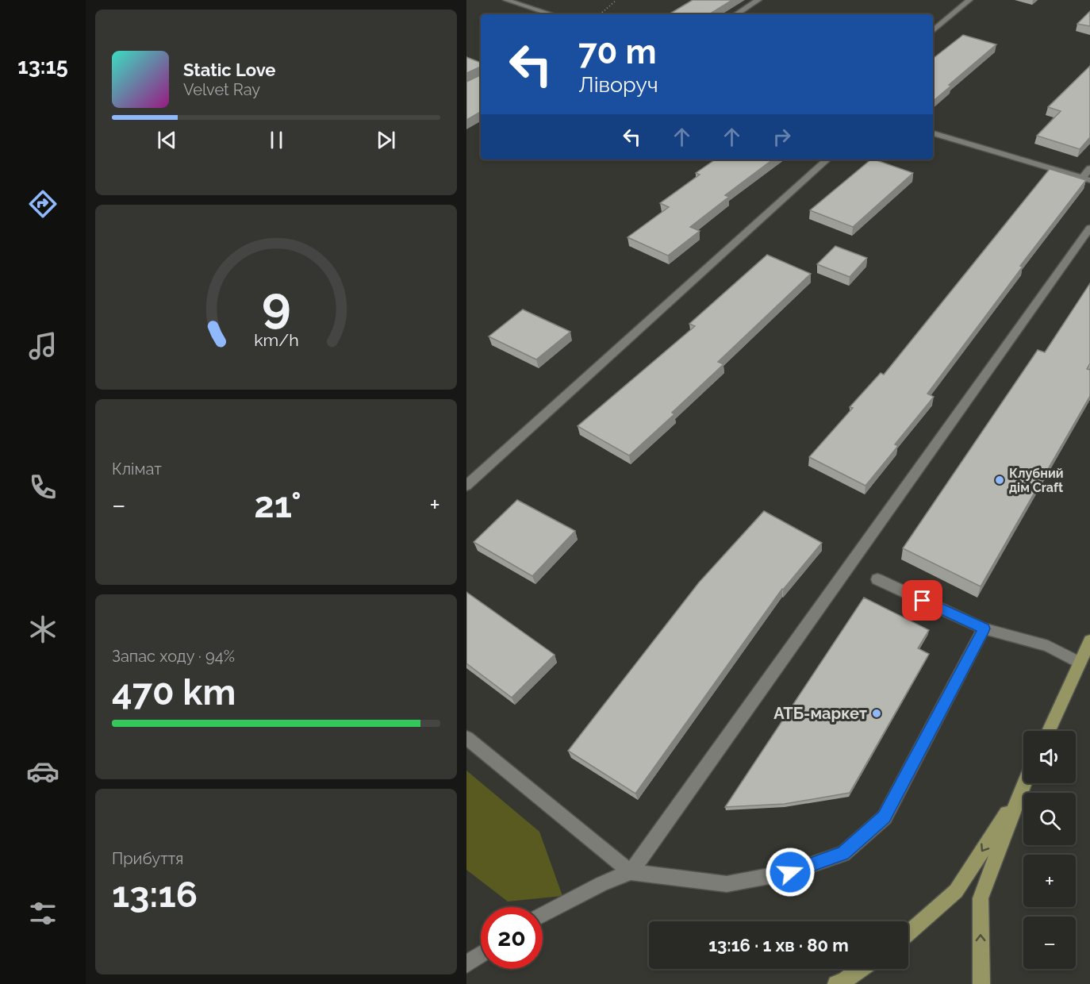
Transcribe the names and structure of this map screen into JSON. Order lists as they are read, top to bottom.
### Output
{
  "places": ["Клубний дім Craft", "АТБ-маркет"],
  "page": {
    "tabs": "13:15",
    "turn": ["70 m", "Ліворуч"],
    "song": ["Static Love", "Velvet Ray"],
    "tile": [
      "Клімат",
      ["Запас ходу · 94%", "470 km"],
      ["Прибуття", "13:16"]
    ],
    "heat": ["−", "21°", "+"],
    "map_buttons": ["+", "−"],
    "limit": "20",
    "trip": "13:16 · 1 хв · 80 m",
    "gauge": ["9", "km/h"]
  }
}
